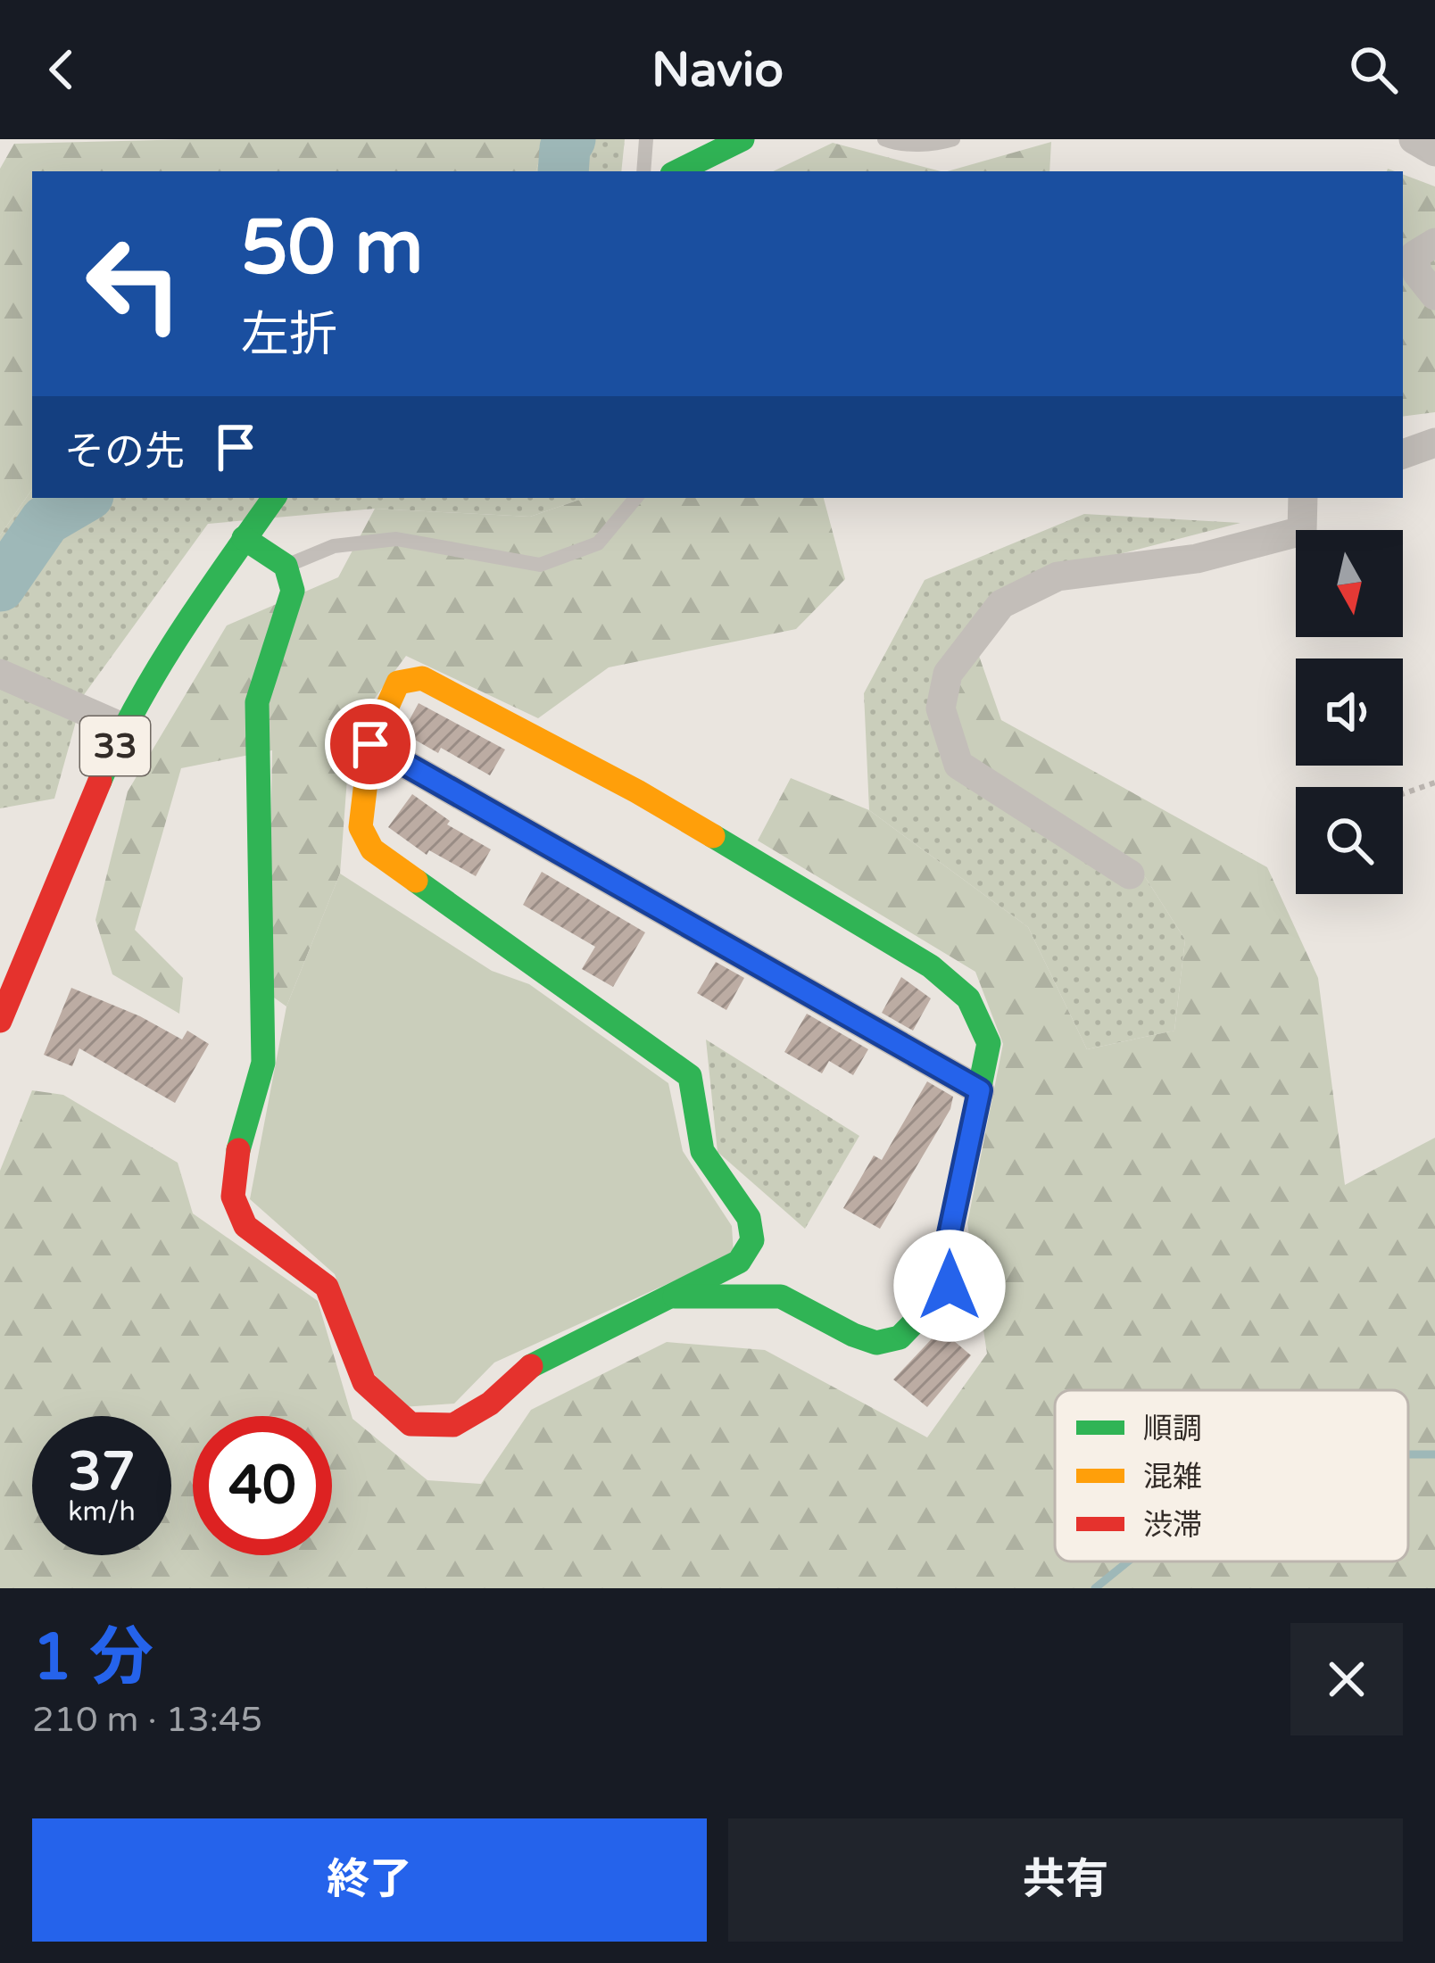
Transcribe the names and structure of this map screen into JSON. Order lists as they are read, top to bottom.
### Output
{
  "streets": {
    "street": ["33"]
  },
  "legend": ["順調", "混雑", "渋滞"],
  "north": "bottom",
  "page": {
    "header": "Navio",
    "turn": ["50 m", "左折"],
    "then": "その先",
    "speed": "37 km/h",
    "limit": "40",
    "heading": ["1 分", "210 m · 13:45"],
    "buttons": ["終了", "共有"]
  }
}
